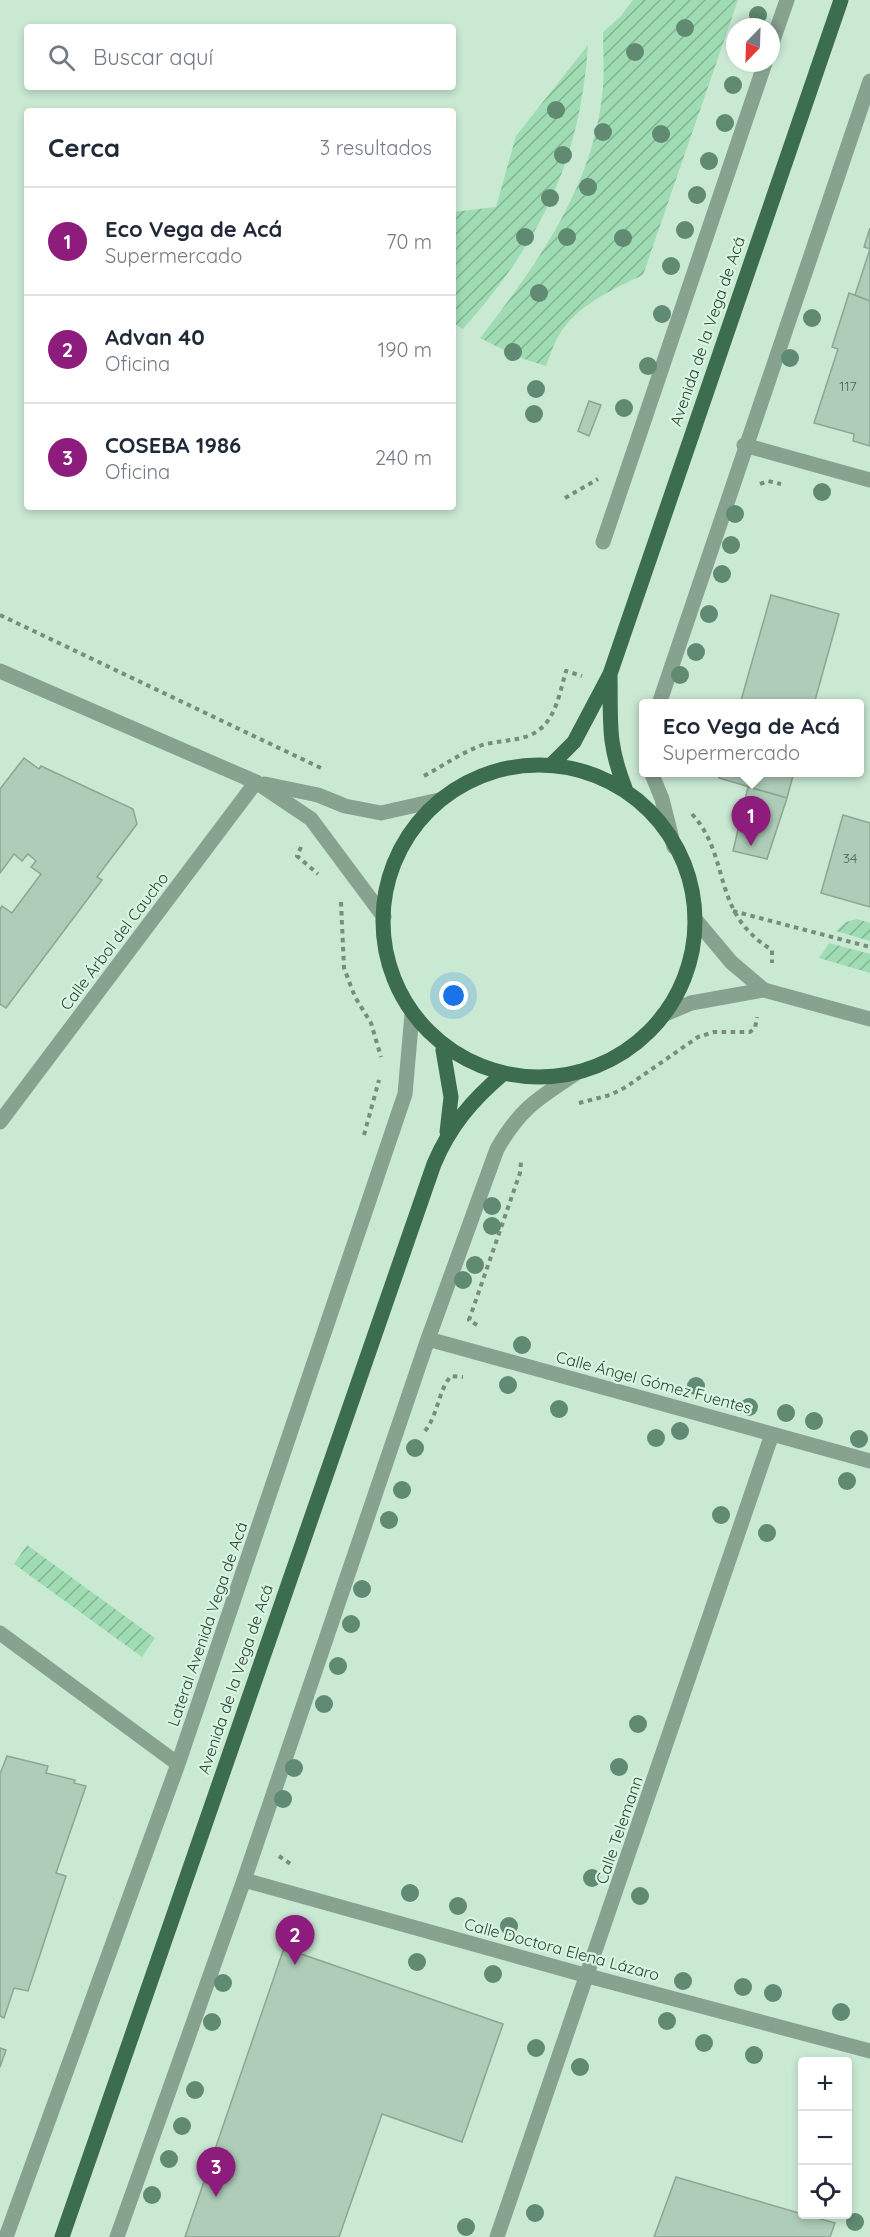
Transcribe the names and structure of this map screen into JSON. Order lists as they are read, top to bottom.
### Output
{
  "streets": {
    "main road": ["Avenida de la Vega de Acá"],
    "street": [
      "Calle Árbol del Caucho",
      "Calle Ángel Gómez Fuentes",
      "Lateral Avenida Vega de Acá",
      "Calle Telemann",
      "Calle Doctora Elena Lázaro"
    ]
  },
  "crossings": [
    ["Calle Ángel Gómez Fuentes", "Calle Telemann"],
    ["Calle Telemann", "Calle Doctora Elena Lázaro"]
  ],
  "house_numbers": ["117", "34"],
  "north": "bottom left",
  "page": {
    "search": "Buscar aquí",
    "heading": ["Cerca", "3 resultados"],
    "list": [
      {
        "mark": "1",
        "name": "Eco Vega de Acá",
        "note": "Supermercado",
        "value": "70 m"
      },
      {
        "mark": "2",
        "name": "Advan 40",
        "note": "Oficina",
        "value": "190 m"
      },
      {
        "mark": "3",
        "name": "COSEBA 1986",
        "note": "Oficina",
        "value": "240 m"
      }
    ],
    "popup": ["Eco Vega de Acá", "Supermercado"],
    "pins": ["1", "2", "3"],
    "map_buttons": ["+", "−"]
  }
}
